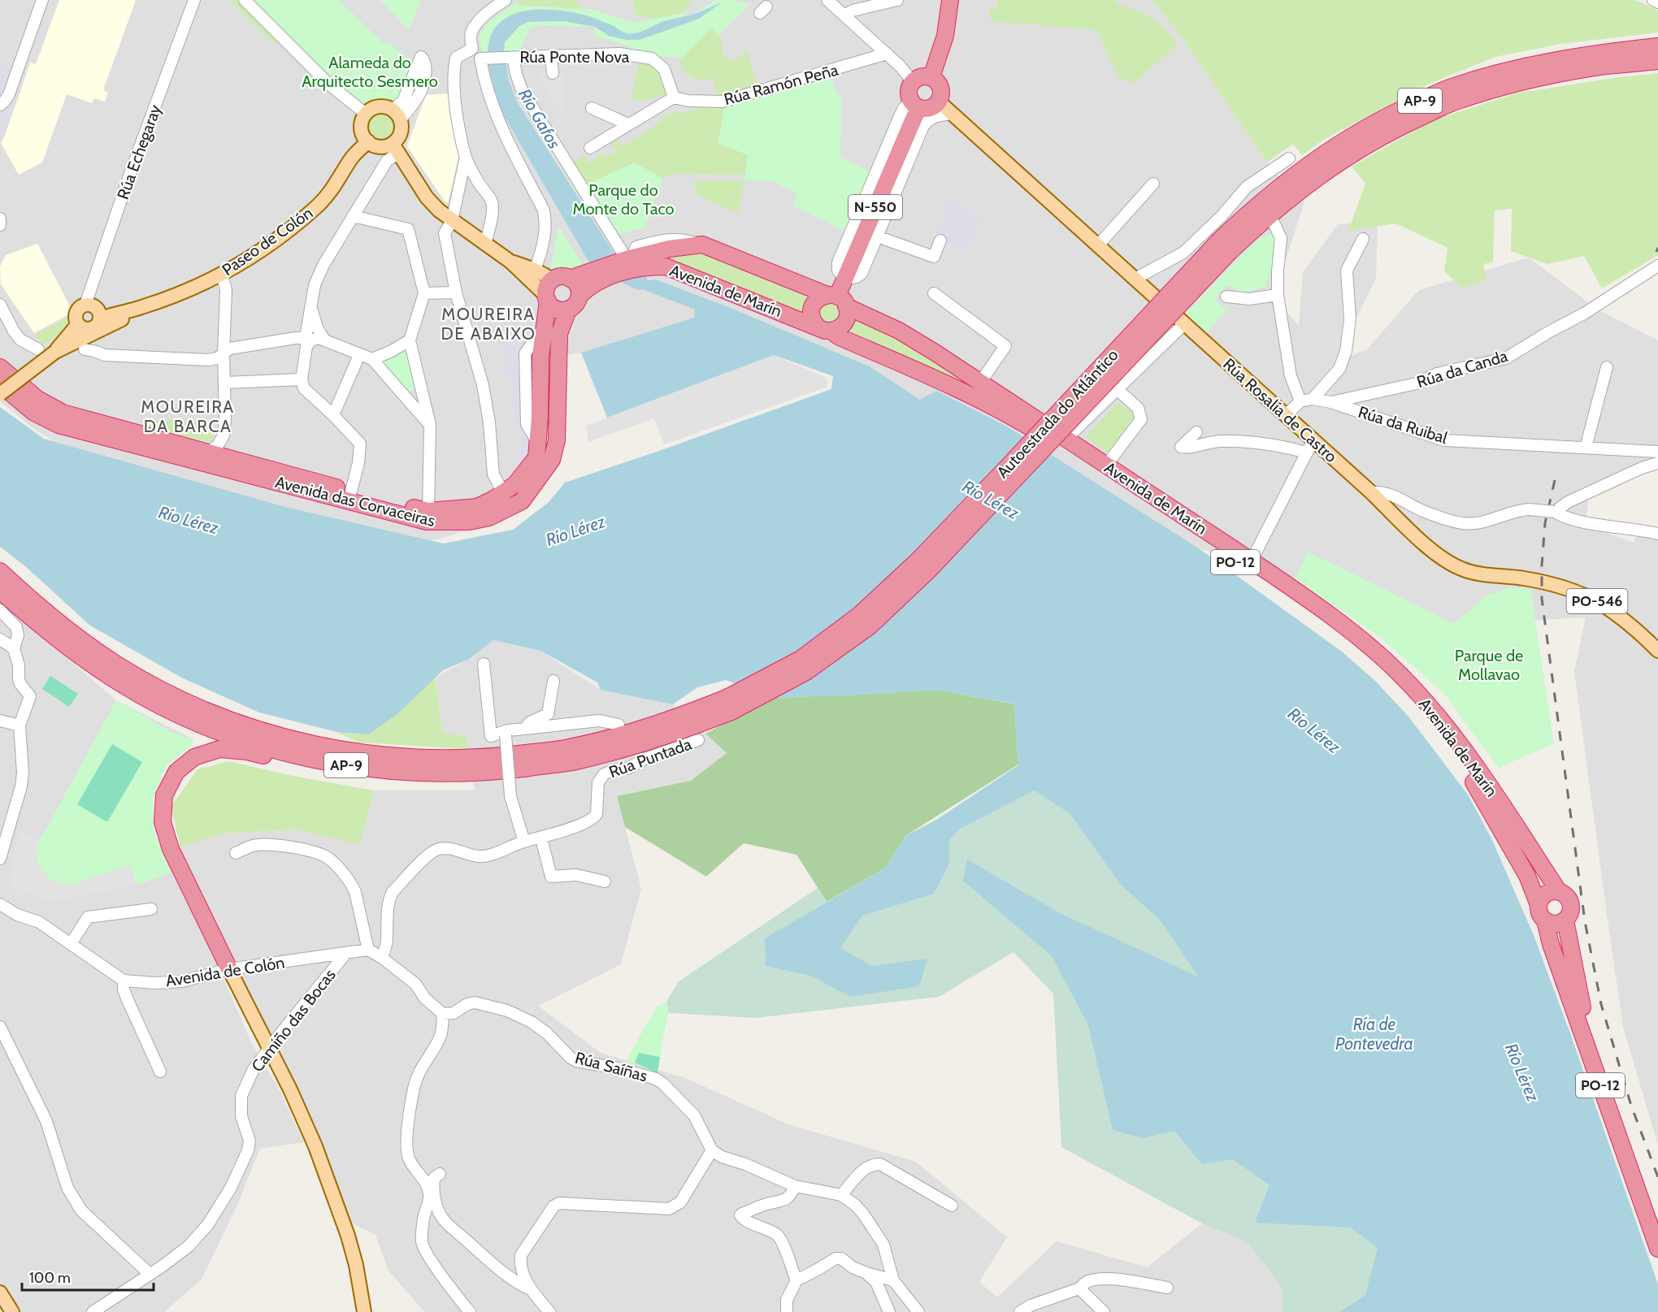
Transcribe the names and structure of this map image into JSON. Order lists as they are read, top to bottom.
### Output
{
  "streets": {
    "highway": [
      "AP-9",
      "N-550",
      "Avenida de Marín",
      "Autoestrada do Atlántico",
      "Avenida das Corvaceiras",
      "PO-12"
    ],
    "main road": ["Paseo de Colón", "Rúa Rosalía de Castro", "PO-546"],
    "street": [
      "Rúa Ponte Nova",
      "Rúa Ramón Peña",
      "Rúa Echegaray",
      "Rúa da Canda",
      "Rúa da Ruibal",
      "Rúa Puntada",
      "Avenida de Colón",
      "Camiño das Bocas",
      "Rúa Saíñas"
    ]
  },
  "crossings": [
    ["Rúa Ponte Nova", "Rúa Ramón Peña"],
    ["AP-9", "Autoestrada do Atlántico"],
    ["AP-9", "Avenida de Colón"],
    ["Rúa Echegaray", "Paseo de Colón"],
    ["N-550", "Avenida de Marín"],
    ["N-550", "Rúa Rosalía de Castro"],
    ["Avenida de Marín", "Avenida das Corvaceiras"],
    ["Avenida de Marín", "PO-12"],
    ["Rúa da Canda", "Rúa da Ruibal"],
    ["Avenida de Colón", "Camiño das Bocas"]
  ],
  "districts": ["MOUREIRA DE ABAIXO", "MOUREIRA DA BARCA"],
  "water": ["Río Gafos", "Río Lérez", "Ría de Pontevedra"],
  "parks": ["Alameda do Arquitecto Sesmero", "Parque do Monte do Taco", "Parque de Mollavao"],
  "scale_bar": "100 m"
}
